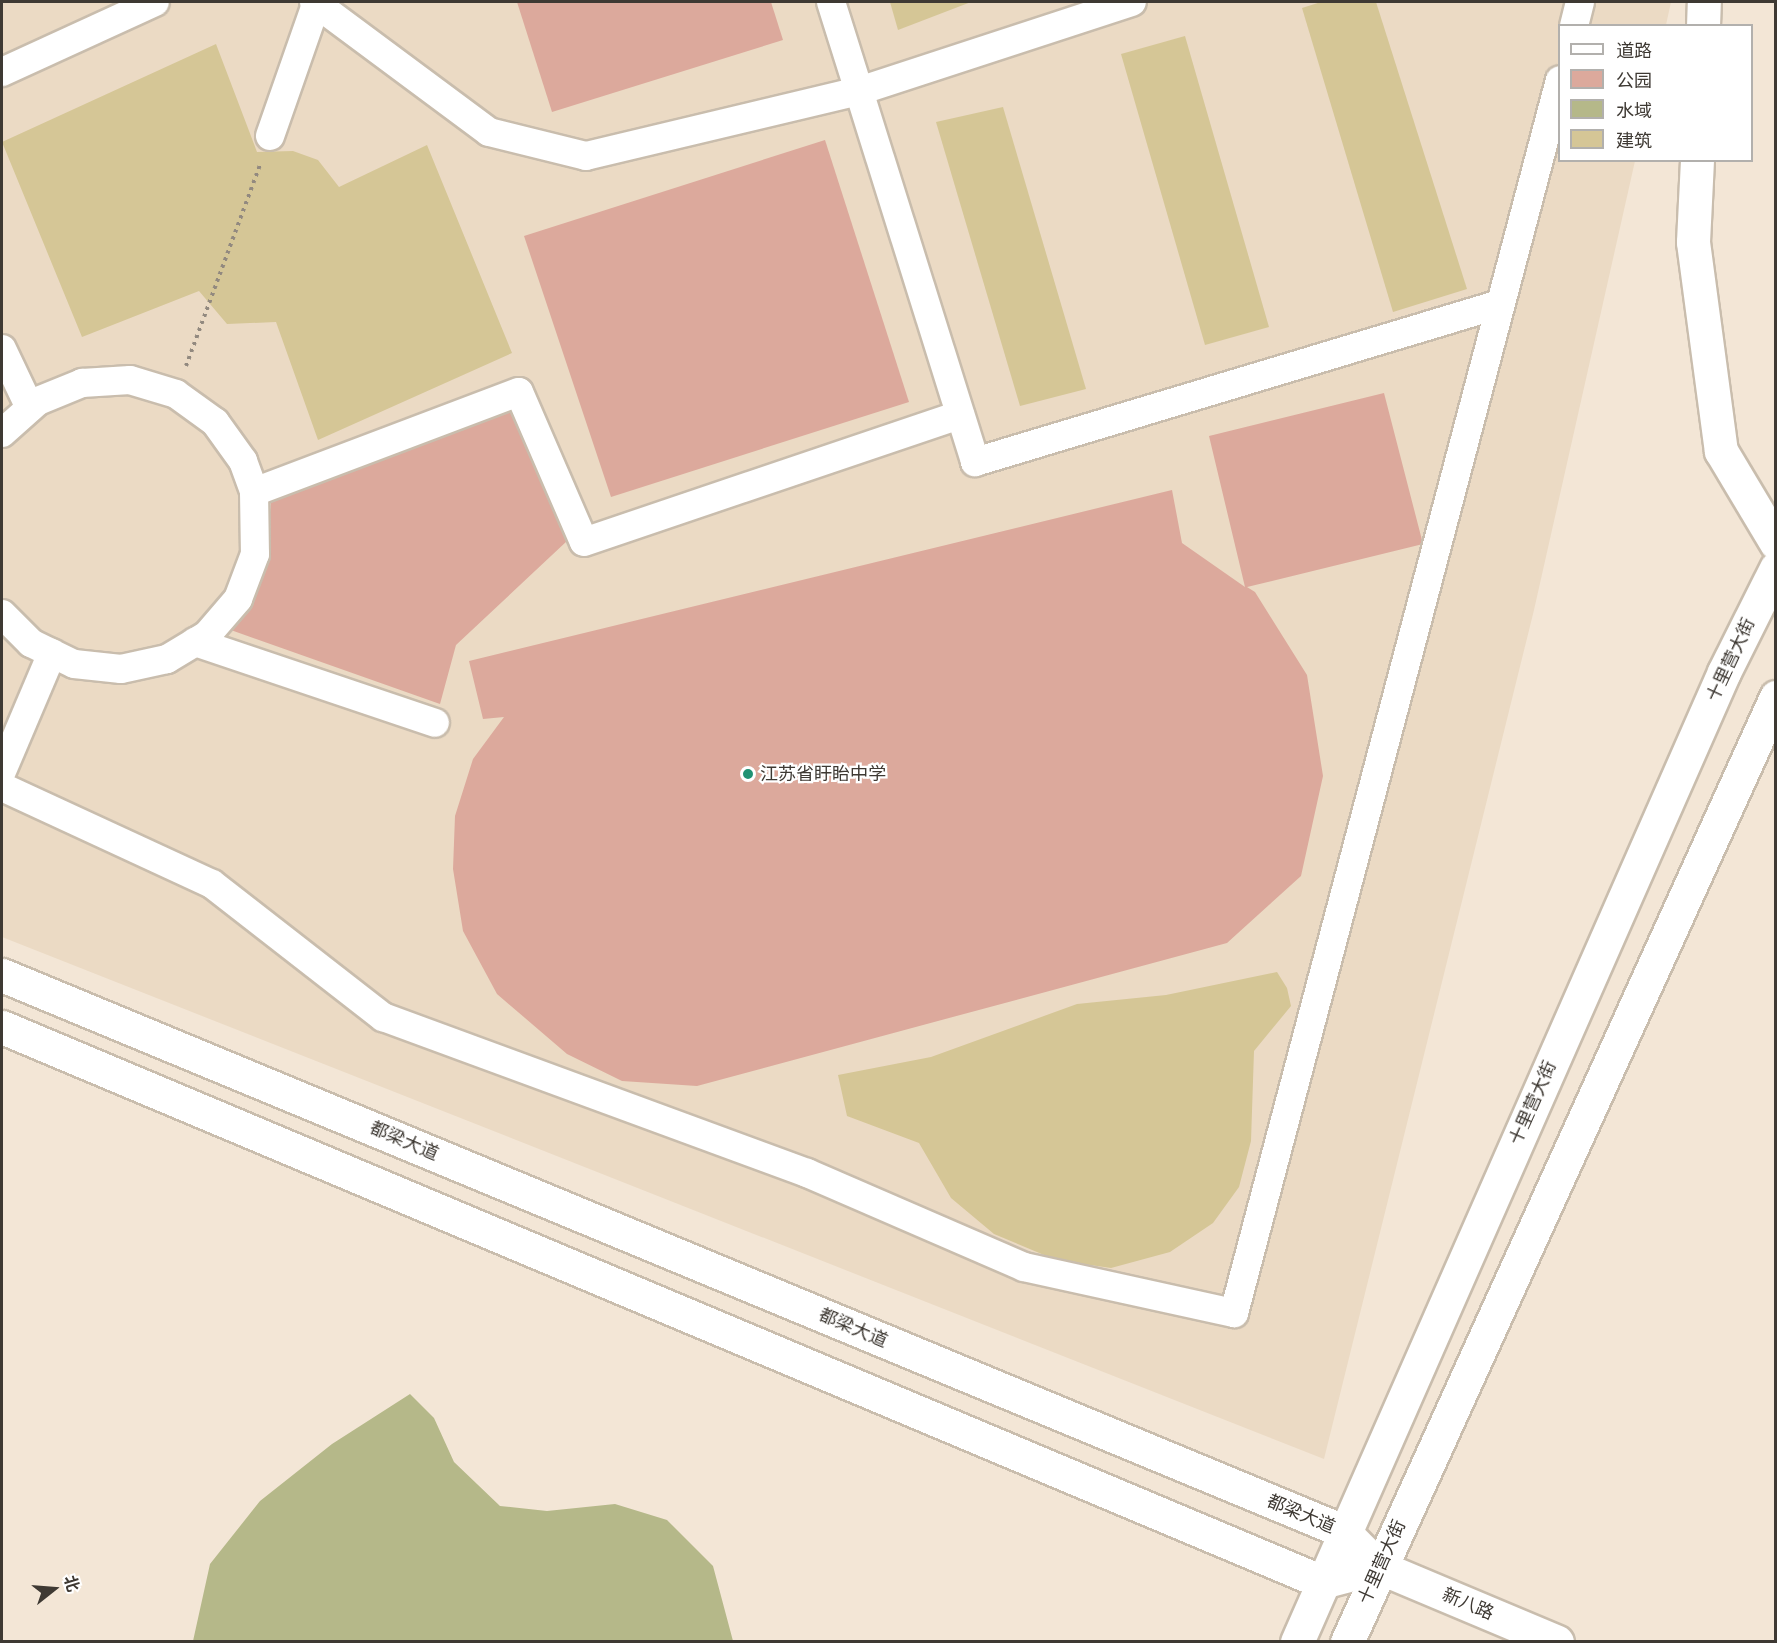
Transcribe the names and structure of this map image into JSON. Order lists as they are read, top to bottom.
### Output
{
  "streets": {
    "main road": ["十里营大街", "都梁大道", "新八路"]
  },
  "crossings": [
    ["十里营大街", "都梁大道"],
    ["十里营大街", "新八路"],
    ["都梁大道", "新八路"]
  ],
  "places": ["江苏省盱眙中学"],
  "legend": [
    "道路",
    "公园",
    "水域",
    "建筑"
  ],
  "north": "right"
}
